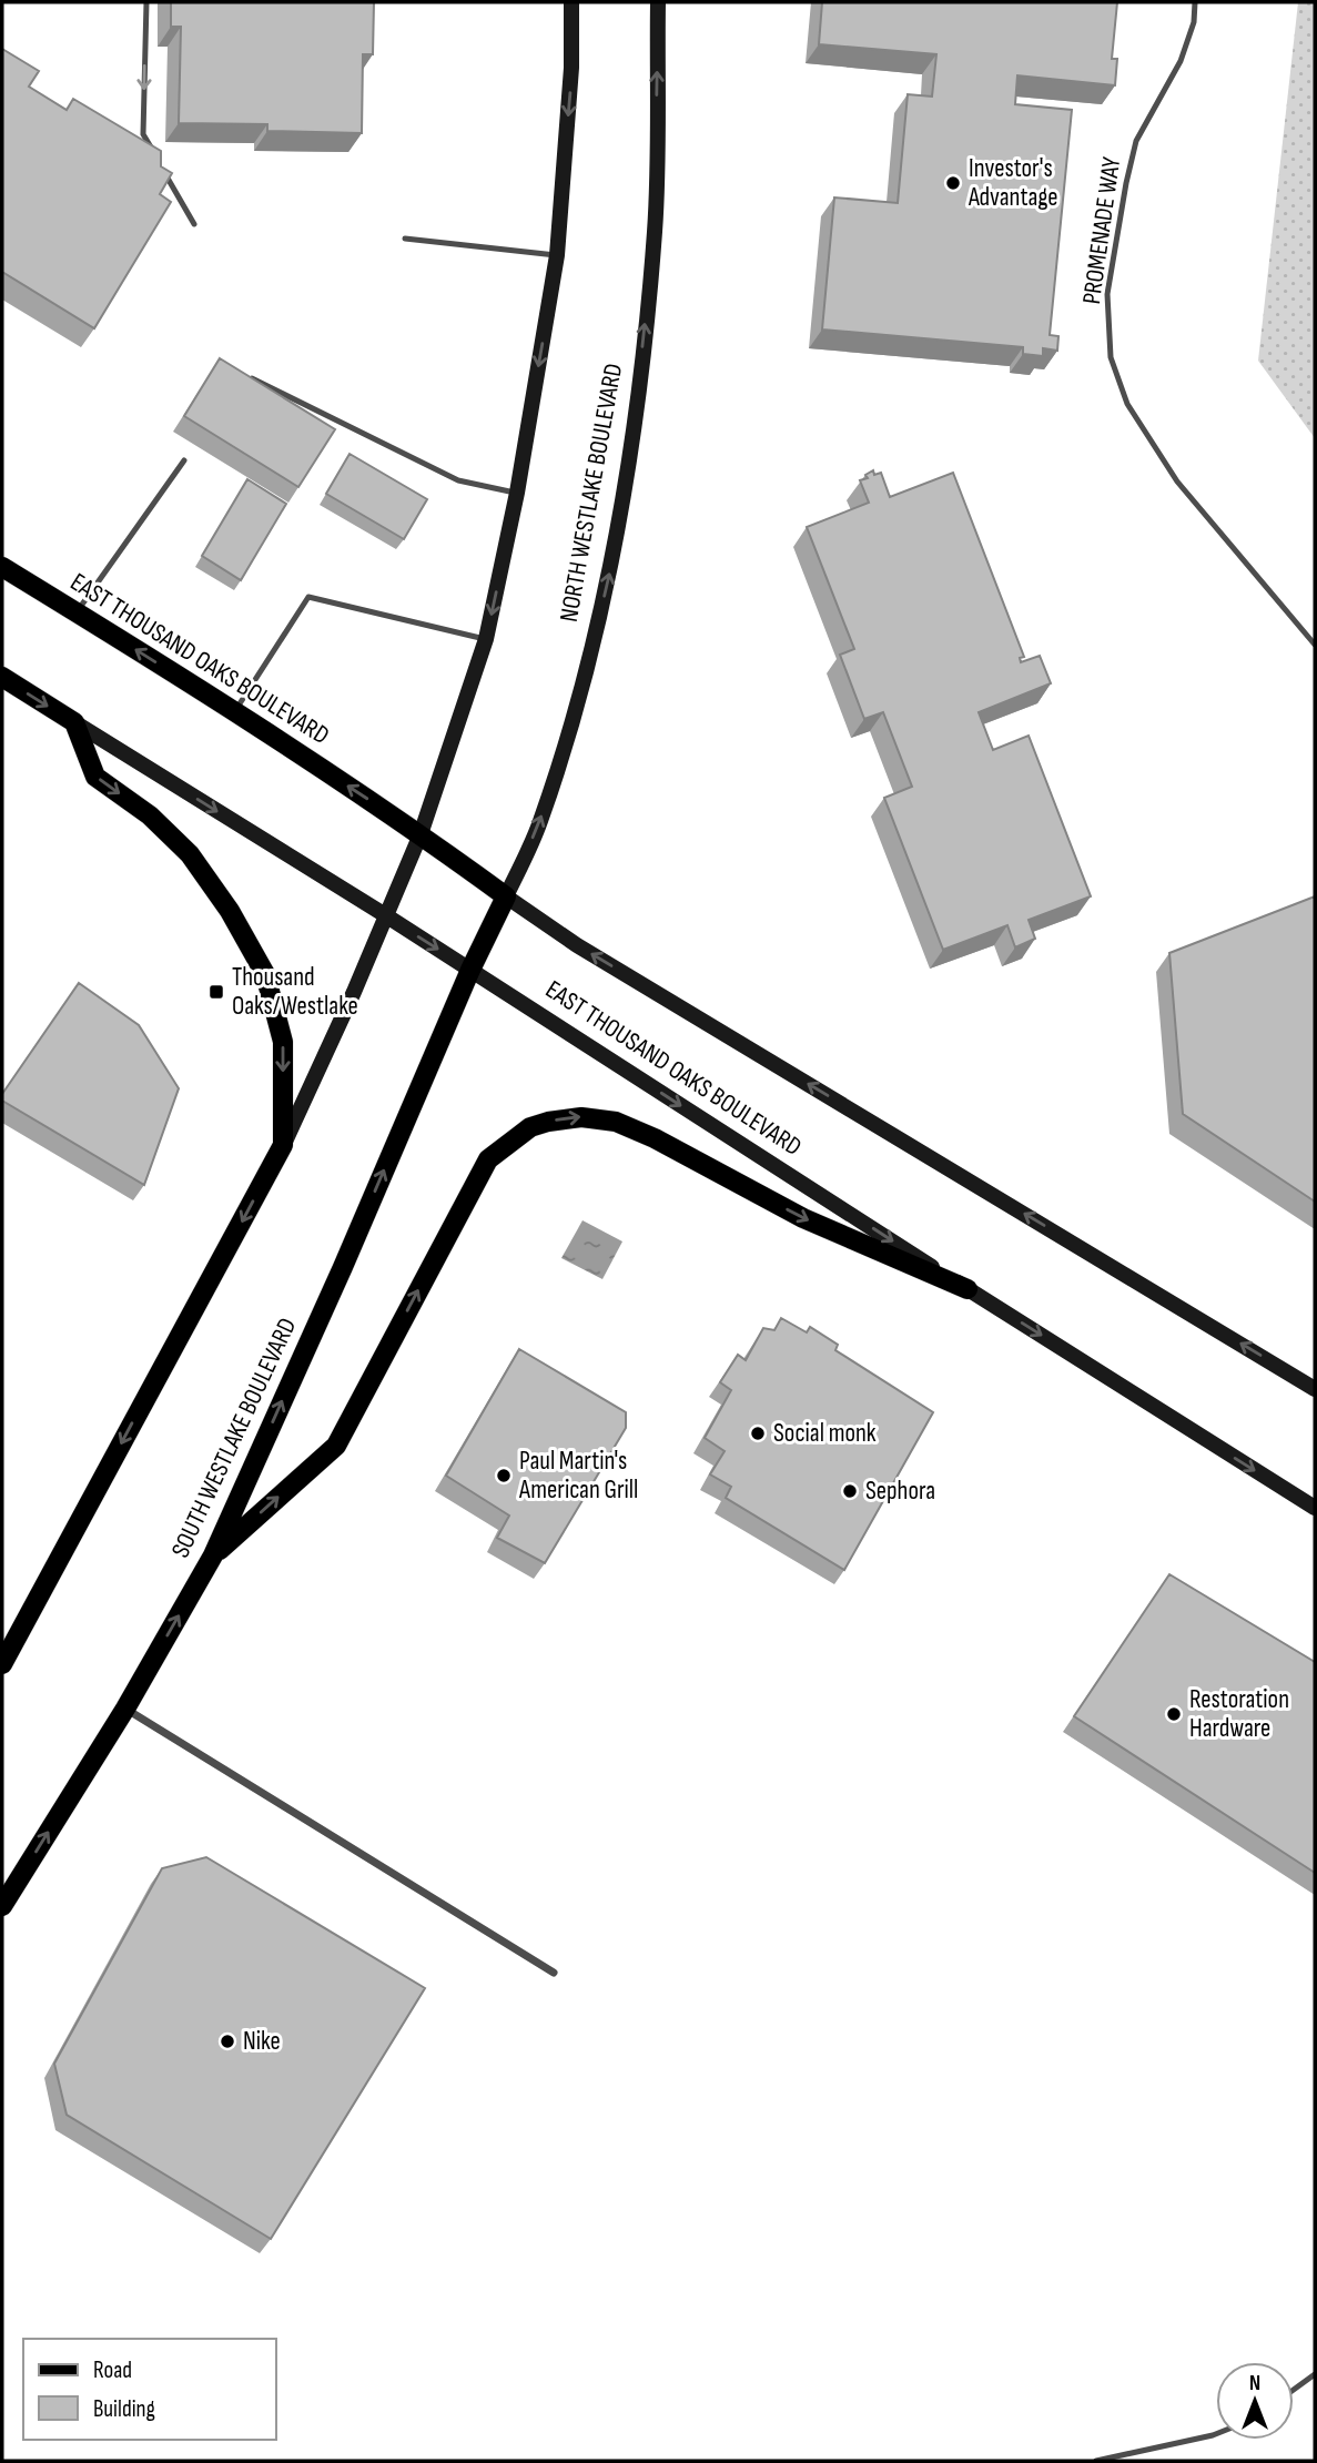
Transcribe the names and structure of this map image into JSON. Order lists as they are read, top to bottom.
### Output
{
  "streets": {
    "main road": ["NORTH WESTLAKE BOULEVARD", "EAST THOUSAND OAKS BOULEVARD", "SOUTH WESTLAKE BOULEVARD"],
    "lane": ["PROMENADE WAY"]
  },
  "crossings": [
    ["NORTH WESTLAKE BOULEVARD", "EAST THOUSAND OAKS BOULEVARD"],
    ["NORTH WESTLAKE BOULEVARD", "SOUTH WESTLAKE BOULEVARD"],
    ["EAST THOUSAND OAKS BOULEVARD", "SOUTH WESTLAKE BOULEVARD"]
  ],
  "places": {
    "other": [
      "Investor's Advantage",
      "Social monk",
      "Paul Martin's American Grill",
      "Sephora",
      "Restoration Hardware",
      "Nike"
    ],
    "transit": ["Thousand Oaks/Westlake"]
  },
  "legend": ["Road", "Building"],
  "north": "top"
}
